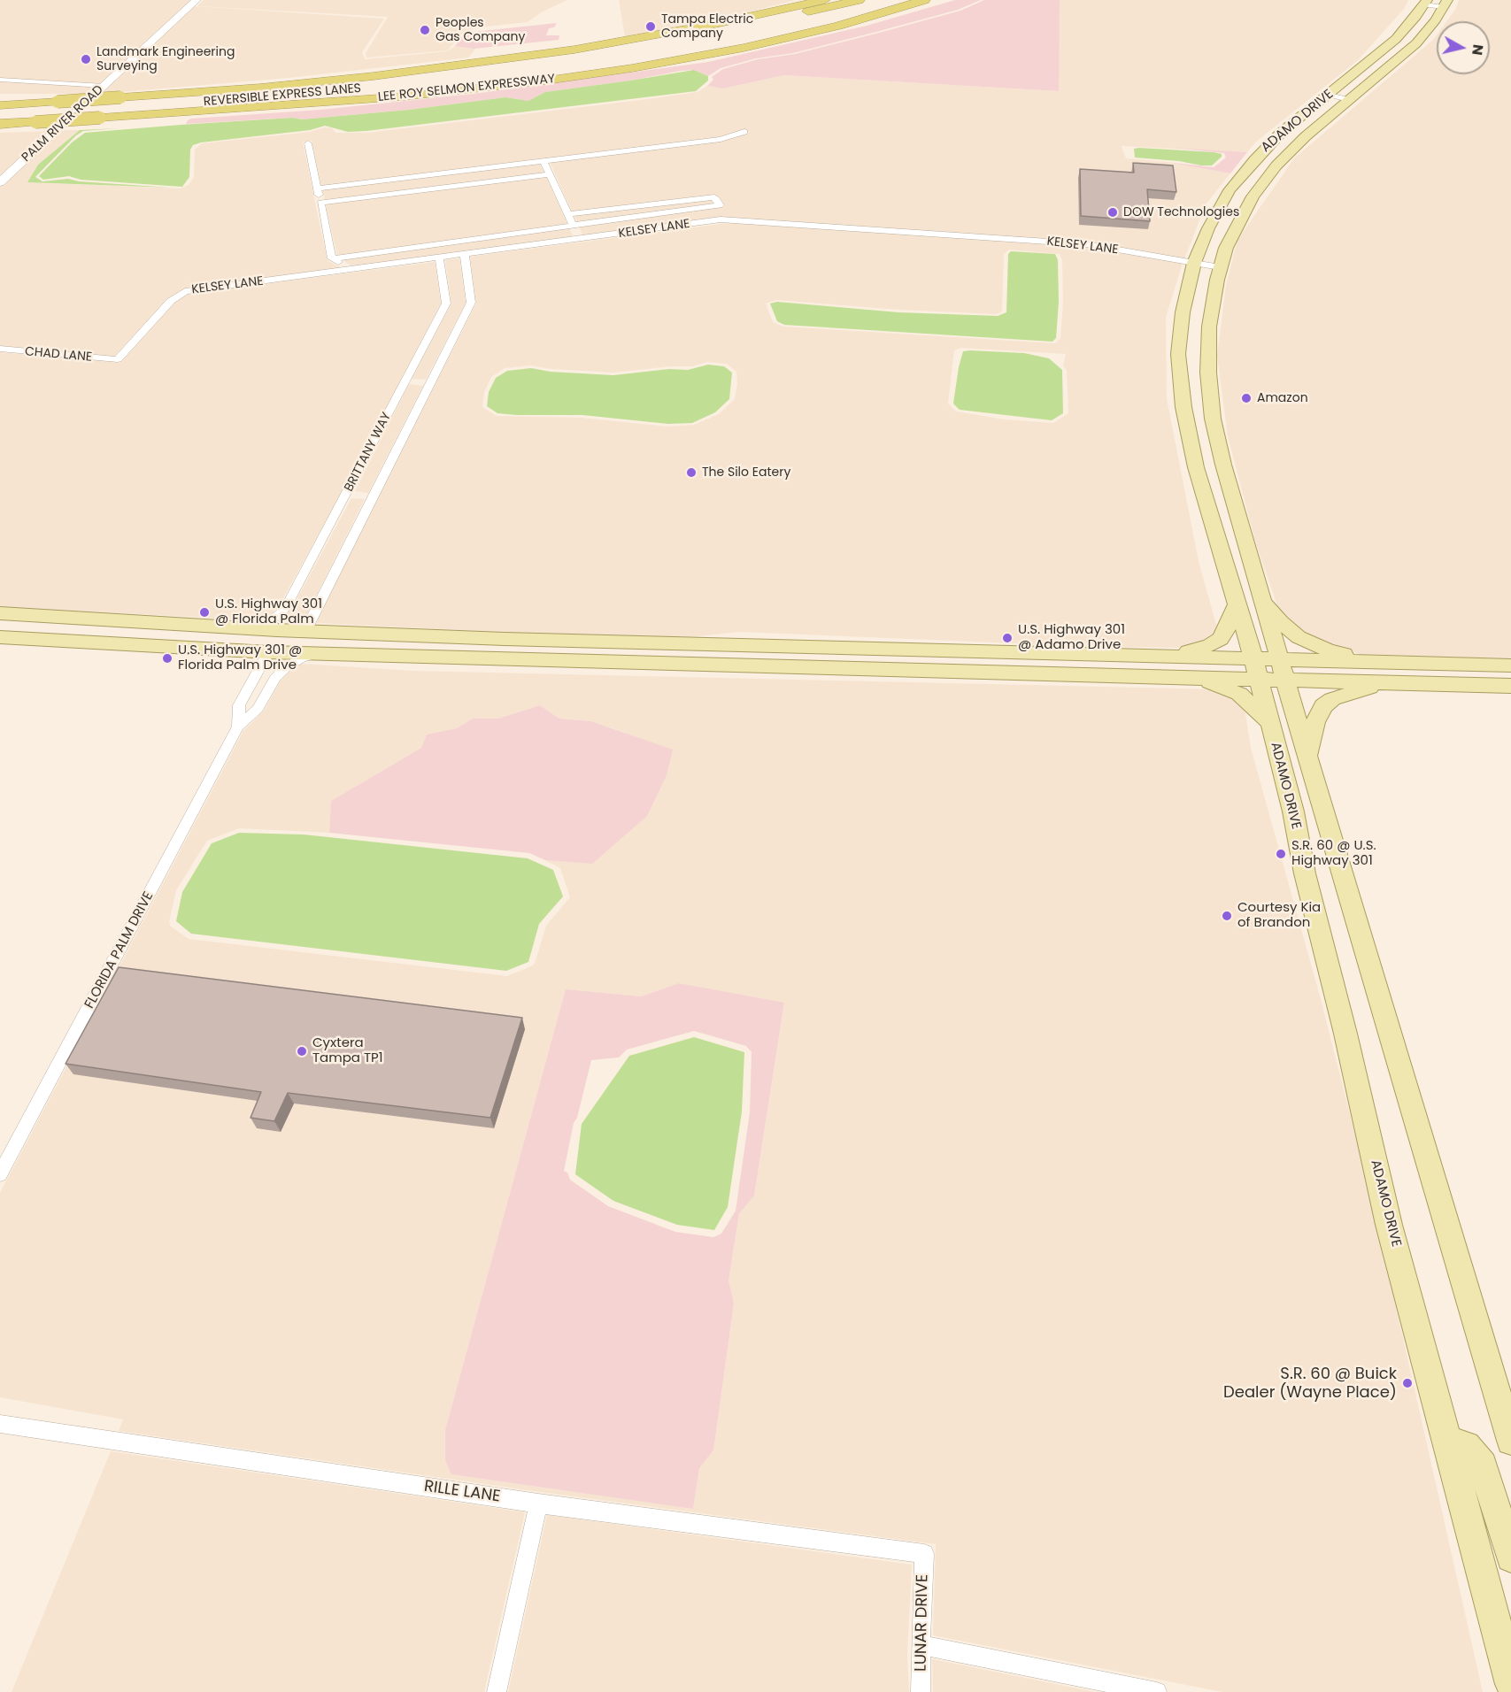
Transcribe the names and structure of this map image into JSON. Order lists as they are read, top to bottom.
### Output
{
  "streets": {
    "highway": ["LEE ROY SELMON EXPRESSWAY", "REVERSIBLE EXPRESS LANES"],
    "main road": ["ADAMO DRIVE"],
    "street": [
      "PALM RIVER ROAD",
      "KELSEY LANE",
      "CHAD LANE",
      "BRITTANY WAY",
      "FLORIDA PALM DRIVE",
      "RILLE LANE",
      "LUNAR DRIVE"
    ]
  },
  "crossings": [
    ["LEE ROY SELMON EXPRESSWAY", "REVERSIBLE EXPRESS LANES"],
    ["ADAMO DRIVE", "KELSEY LANE"],
    ["KELSEY LANE", "CHAD LANE"],
    ["KELSEY LANE", "BRITTANY WAY"],
    ["RILLE LANE", "LUNAR DRIVE"]
  ],
  "places": [
    "Tampa Electric Company",
    "Peoples Gas Company",
    "Landmark Engineering Surveying",
    "DOW Technologies",
    "Amazon",
    "The Silo Eatery",
    "U.S. Highway 301 @ Florida Palm",
    "U.S. Highway 301 @ Adamo Drive",
    "U.S. Highway 301 @ Florida Palm Drive",
    "S.R. 60 @ U.S. Highway 301",
    "Courtesy Kia of Brandon",
    "Cyxtera Tampa TP1",
    "S.R. 60 @ Buick Dealer (Wayne Place)"
  ],
  "north": "right"
}
